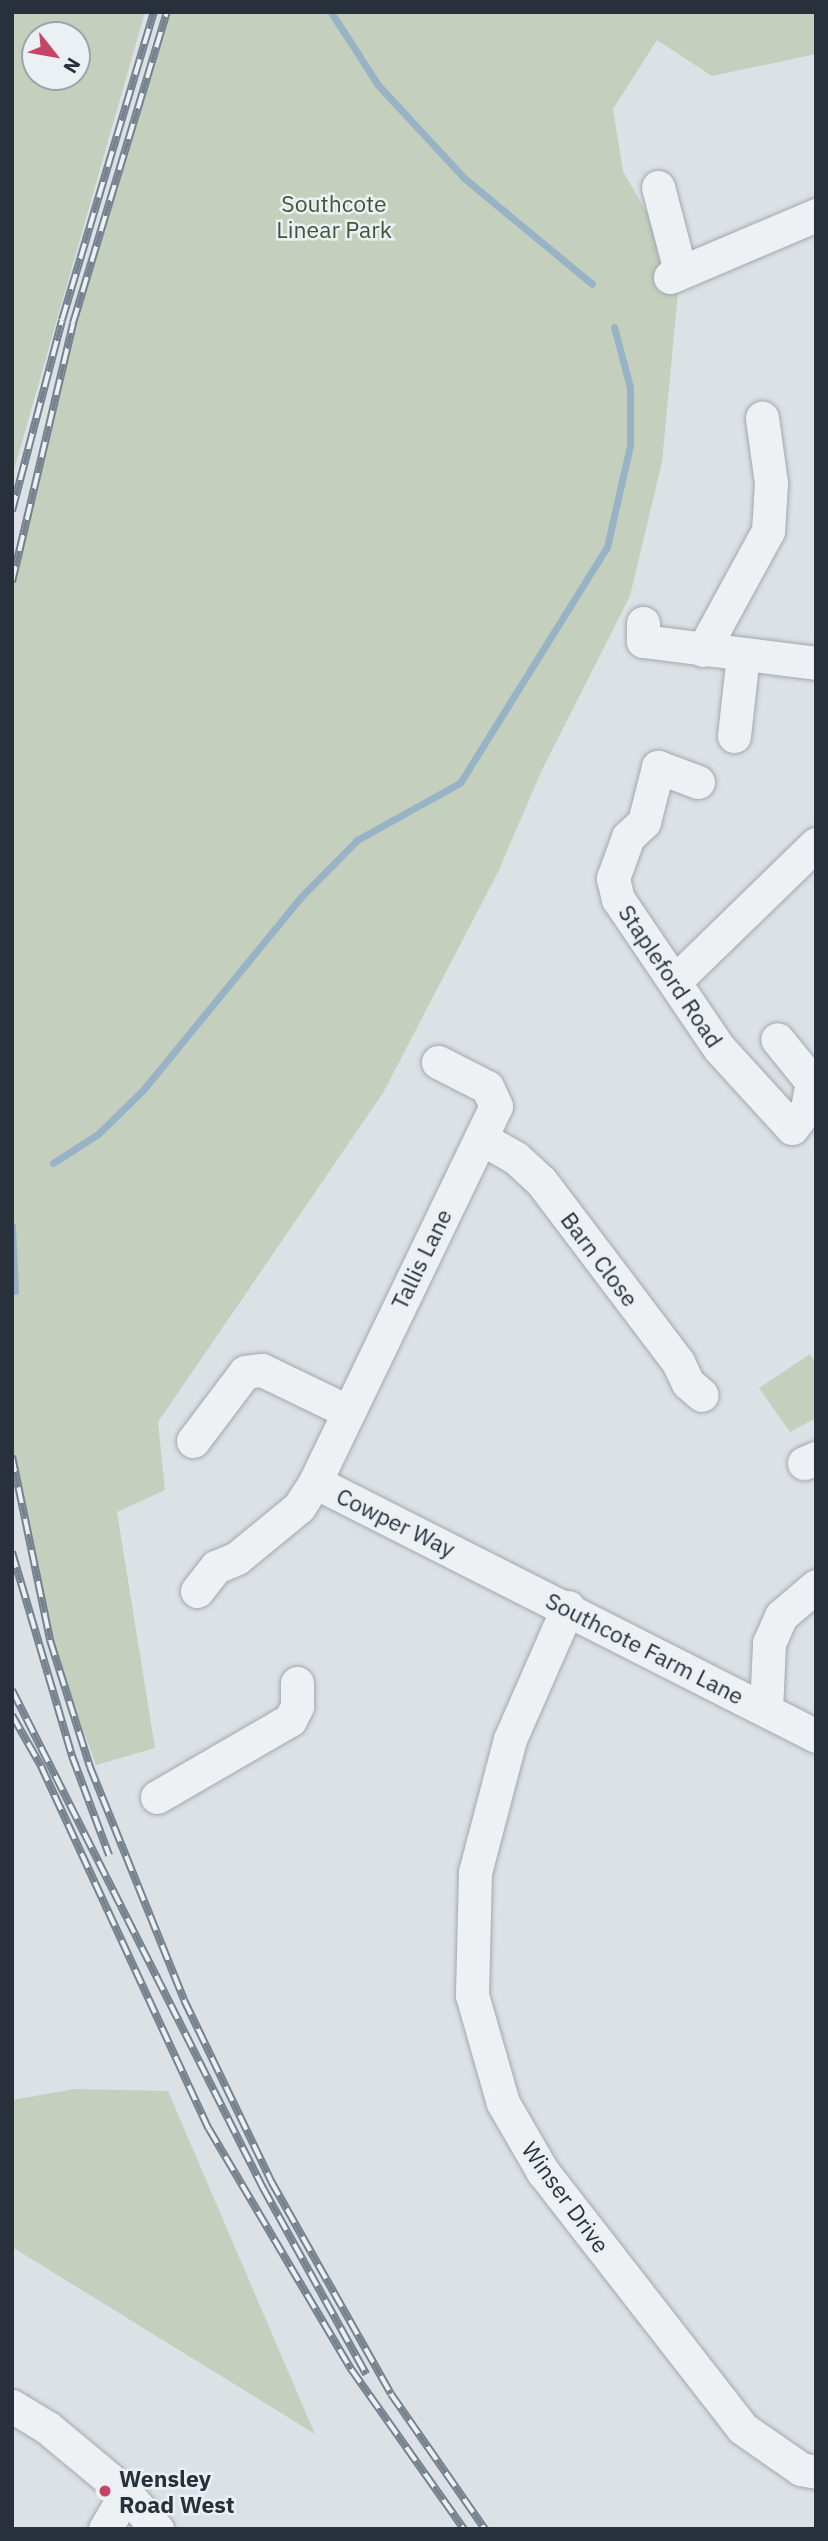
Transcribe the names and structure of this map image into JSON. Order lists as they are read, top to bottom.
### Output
{
  "streets": {
    "street": [
      "Stapleford Road",
      "Tallis Lane",
      "Barn Close",
      "Cowper Way",
      "Southcote Farm Lane",
      "Winser Drive"
    ]
  },
  "crossings": [
    ["Tallis Lane", "Barn Close"],
    ["Tallis Lane", "Cowper Way"],
    ["Cowper Way", "Southcote Farm Lane"],
    ["Southcote Farm Lane", "Winser Drive"]
  ],
  "parks": ["Southcote Linear Park"],
  "places": ["Wensley Road West"],
  "north": "bottom right"
}
